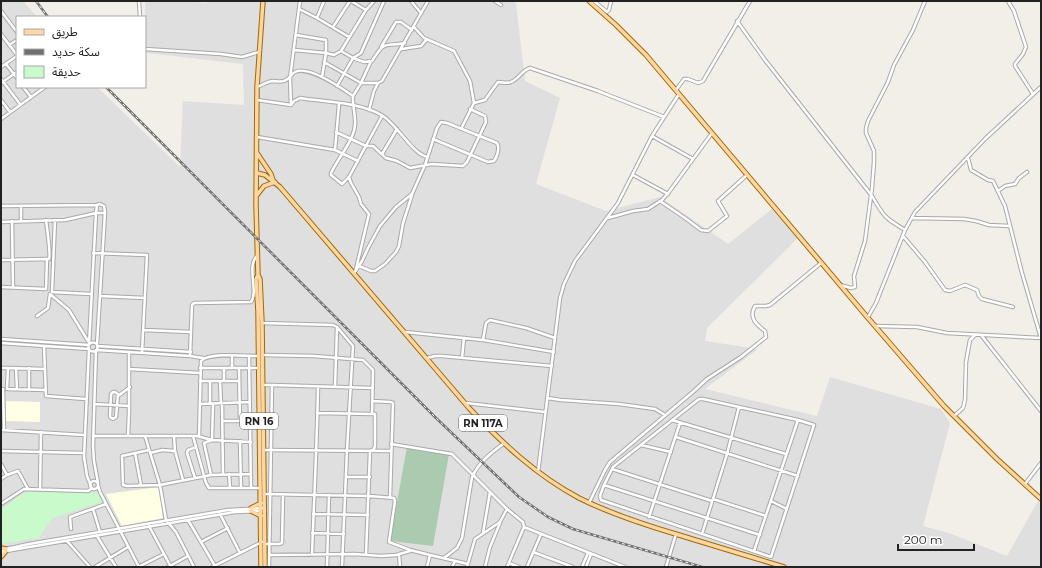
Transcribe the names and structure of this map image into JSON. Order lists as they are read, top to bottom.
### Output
{
  "streets": {
    "main road": ["RN 16", "RN 117A"]
  },
  "crossings": [
    ["RN 16", "RN 117A"]
  ],
  "legend": ["طريق", "سكة حديد", "حديقة"],
  "scale_bar": "200 m"
}
